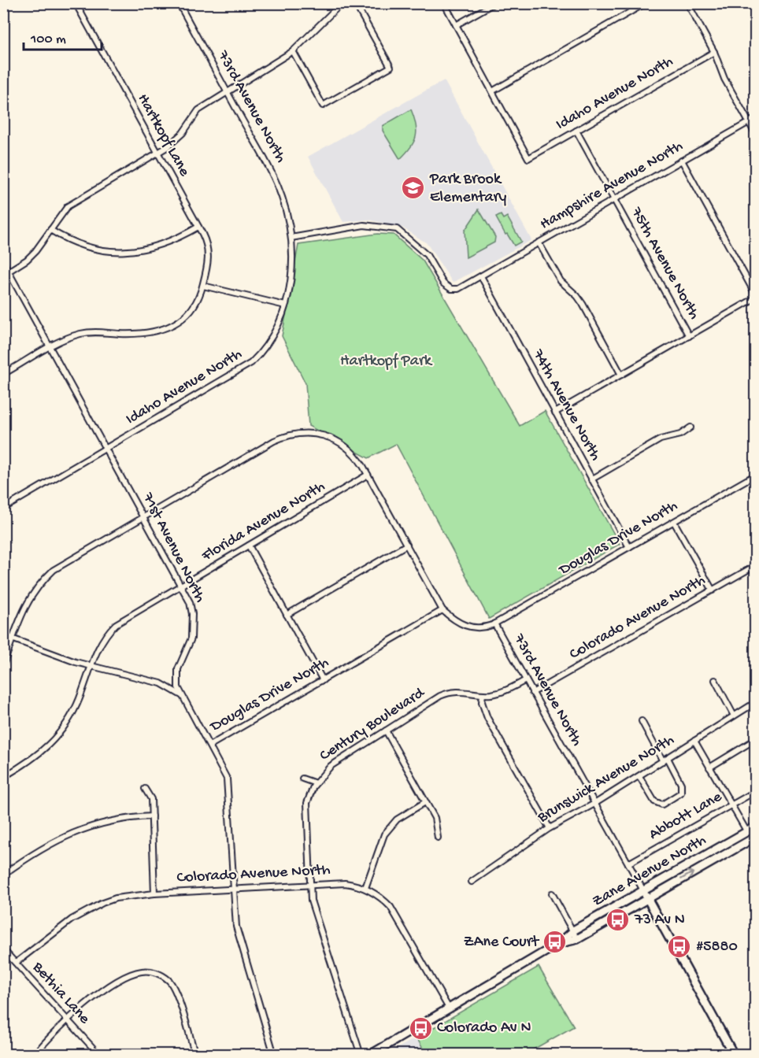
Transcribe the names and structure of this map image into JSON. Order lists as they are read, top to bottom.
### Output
{
  "streets": {
    "street": [
      "Idaho Avenue North",
      "73rd Avenue North",
      "Hartkopf Lane",
      "Hampshire Avenue North",
      "75th Avenue North",
      "74th Avenue North",
      "Florida Avenue North",
      "Douglas Drive North",
      "71st Avenue North",
      "Colorado Avenue North",
      "Century Boulevard",
      "Brunswick Avenue North",
      "Abbott Lane",
      "Zane Avenue North",
      "Bethia Lane"
    ]
  },
  "crossings": [
    ["Idaho Avenue North", "73rd Avenue North"],
    ["Idaho Avenue North", "Hampshire Avenue North"],
    ["Idaho Avenue North", "75th Avenue North"],
    ["Idaho Avenue North", "71st Avenue North"],
    ["73rd Avenue North", "Florida Avenue North"],
    ["73rd Avenue North", "Douglas Drive North"],
    ["73rd Avenue North", "71st Avenue North"],
    ["73rd Avenue North", "Colorado Avenue North"],
    ["73rd Avenue North", "Century Boulevard"],
    ["73rd Avenue North", "Brunswick Avenue North"],
    ["73rd Avenue North", "Abbott Lane"],
    ["73rd Avenue North", "Zane Avenue North"],
    ["Hartkopf Lane", "71st Avenue North"],
    ["Hampshire Avenue North", "75th Avenue North"],
    ["Hampshire Avenue North", "74th Avenue North"],
    ["74th Avenue North", "Douglas Drive North"],
    ["Florida Avenue North", "71st Avenue North"],
    ["Douglas Drive North", "71st Avenue North"],
    ["71st Avenue North", "Colorado Avenue North"],
    ["Colorado Avenue North", "Century Boulevard"],
    ["Colorado Avenue North", "Zane Avenue North"],
    ["Colorado Avenue North", "Bethia Lane"]
  ],
  "parks": ["Hartkopf Park"],
  "places": {
    "school or university": ["Park Brook Elementary"],
    "bus stop": [
      "73 Av N",
      "ZAne Court",
      "#5880",
      "Colorado Av N"
    ]
  },
  "scale_bar": "100 m"
}
